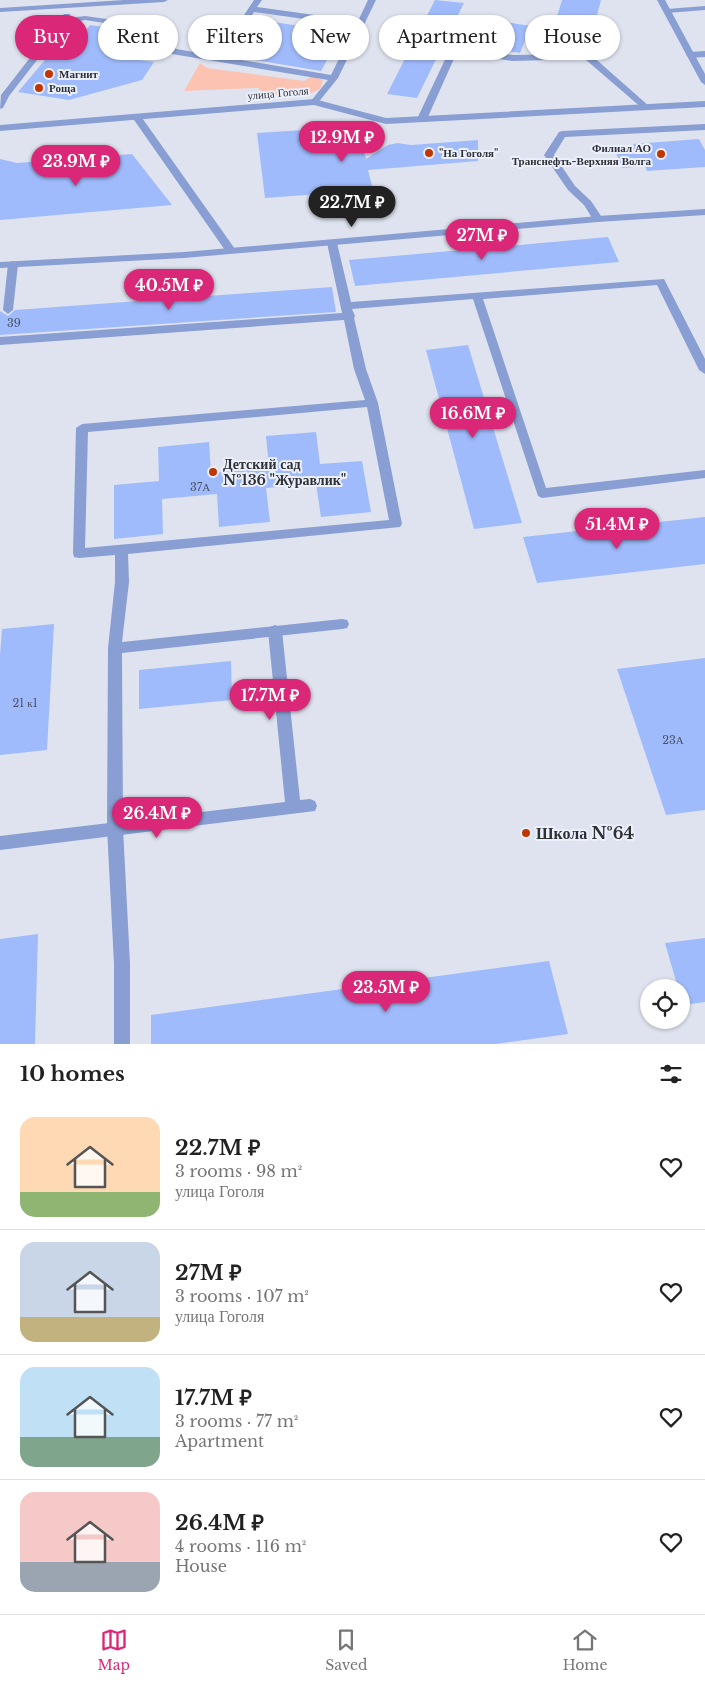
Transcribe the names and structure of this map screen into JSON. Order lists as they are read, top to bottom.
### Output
{
  "streets": {
    "street": ["улица Гоголя"]
  },
  "places": [
    "Магнит",
    "Роща",
    "\"На Гоголя\"",
    "Филиал АО Транснефть-Верхняя Волга",
    "Детский сад №136 \"Журавлик\"",
    "Школа №64"
  ],
  "house_numbers": [
    "39",
    "37А",
    "21 к1",
    "23А"
  ],
  "page": {
    "chip": [
      "Buy",
      "Rent",
      "Filters",
      "New",
      "Apartment",
      "House"
    ],
    "price": [
      "12.9M ₽",
      "23.9M ₽",
      "22.7M ₽",
      "27M ₽",
      "40.5M ₽",
      "16.6M ₽",
      "51.4M ₽",
      "17.7M ₽",
      "26.4M ₽",
      "23.5M ₽"
    ],
    "heading": "10 homes",
    "list": [
      {
        "name": "22.7M ₽",
        "note": "3 rooms · 98 m² · улица Гоголя"
      },
      {
        "name": "27M ₽",
        "note": "3 rooms · 107 m² · улица Гоголя"
      },
      {
        "name": "17.7M ₽",
        "note": "3 rooms · 77 m² · Apartment"
      },
      {
        "name": "26.4M ₽",
        "note": "4 rooms · 116 m² · House"
      }
    ],
    "tabs": ["Map", "Saved", "Home"]
  }
}
